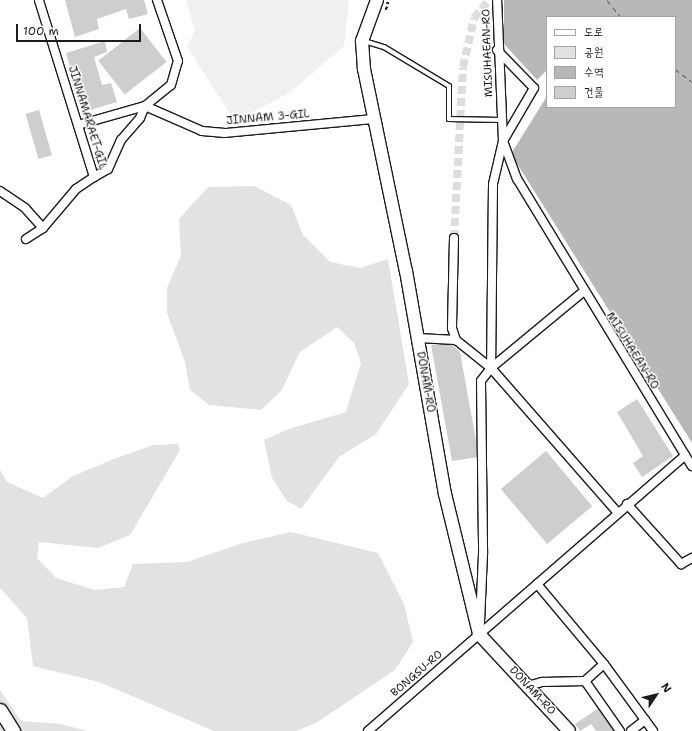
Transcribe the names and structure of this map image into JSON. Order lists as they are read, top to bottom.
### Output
{
  "streets": {
    "main road": ["DONAM-RO"],
    "street": [
      "MISUHAEAN-RO",
      "JINNAMARAET-GIL",
      "JINNAM 3-GIL",
      "BONGSU-RO"
    ]
  },
  "crossings": [
    ["JINNAM 3-GIL", "DONAM-RO"],
    ["DONAM-RO", "BONGSU-RO"]
  ],
  "legend": [
    "도로",
    "공원",
    "수역",
    "건물"
  ],
  "scale_bar": "100 m",
  "north": "top right"
}
